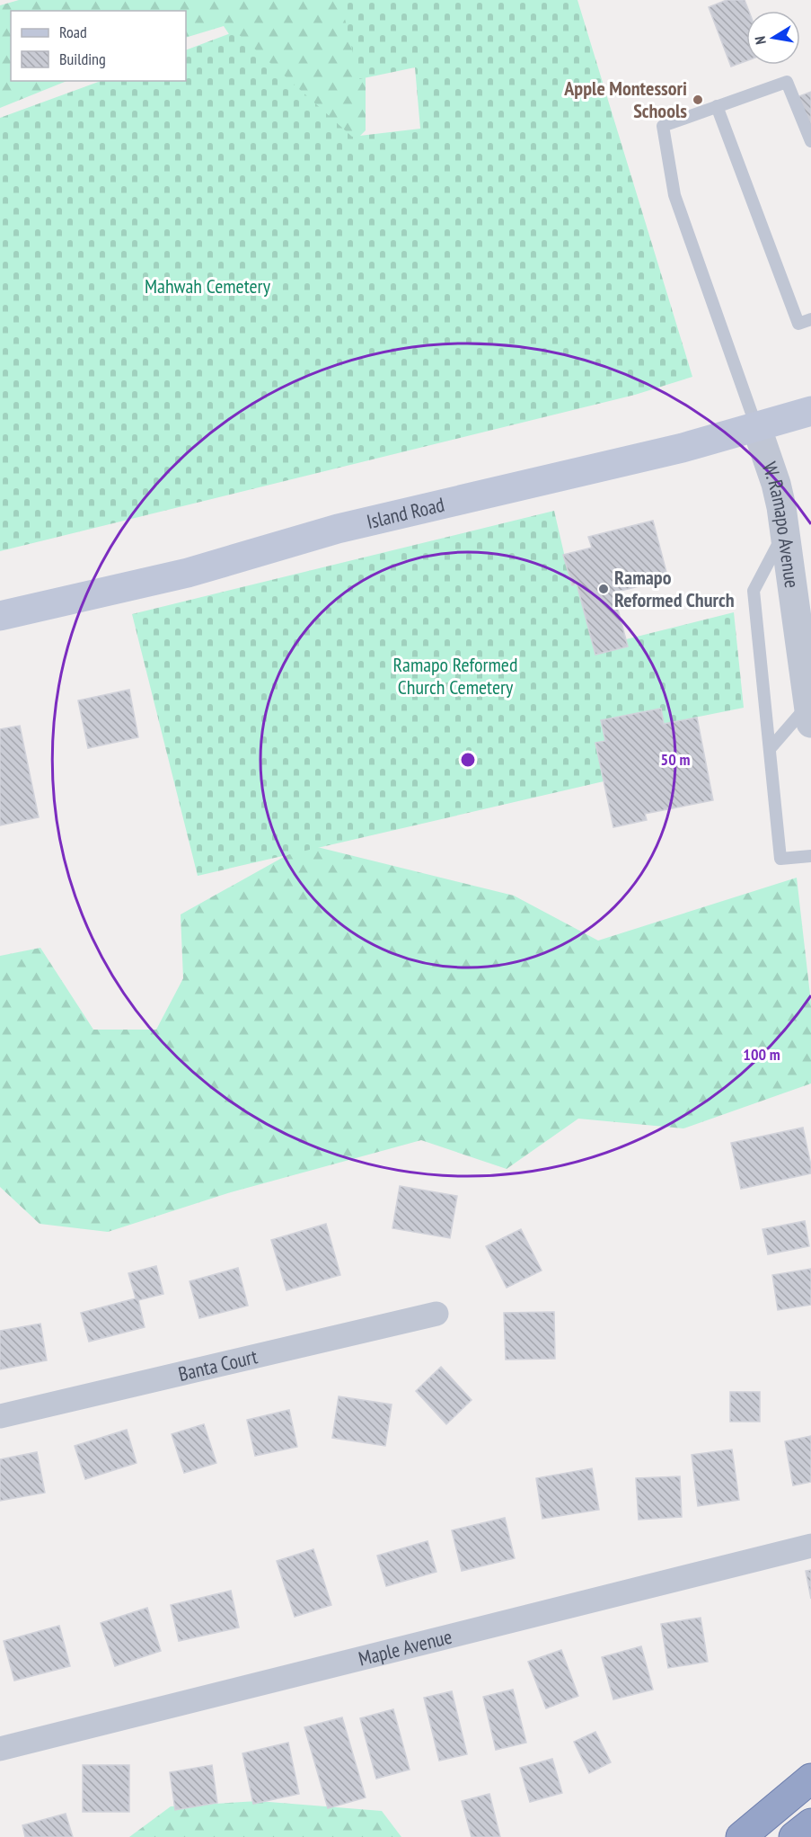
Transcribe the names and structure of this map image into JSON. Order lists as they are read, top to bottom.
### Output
{
  "streets": {
    "main road": ["Island Road"],
    "street": ["W. Ramapo Avenue", "Banta Court", "Maple Avenue"]
  },
  "crossings": [
    ["Island Road", "W. Ramapo Avenue"]
  ],
  "parks": ["Mahwah Cemetery", "Ramapo Reformed Church Cemetery"],
  "places": ["Apple Montessori Schools", "Ramapo Reformed Church"],
  "legend": ["Road", "Building"],
  "north": "left",
  "rings": ["50 m", "100 m"]
}
